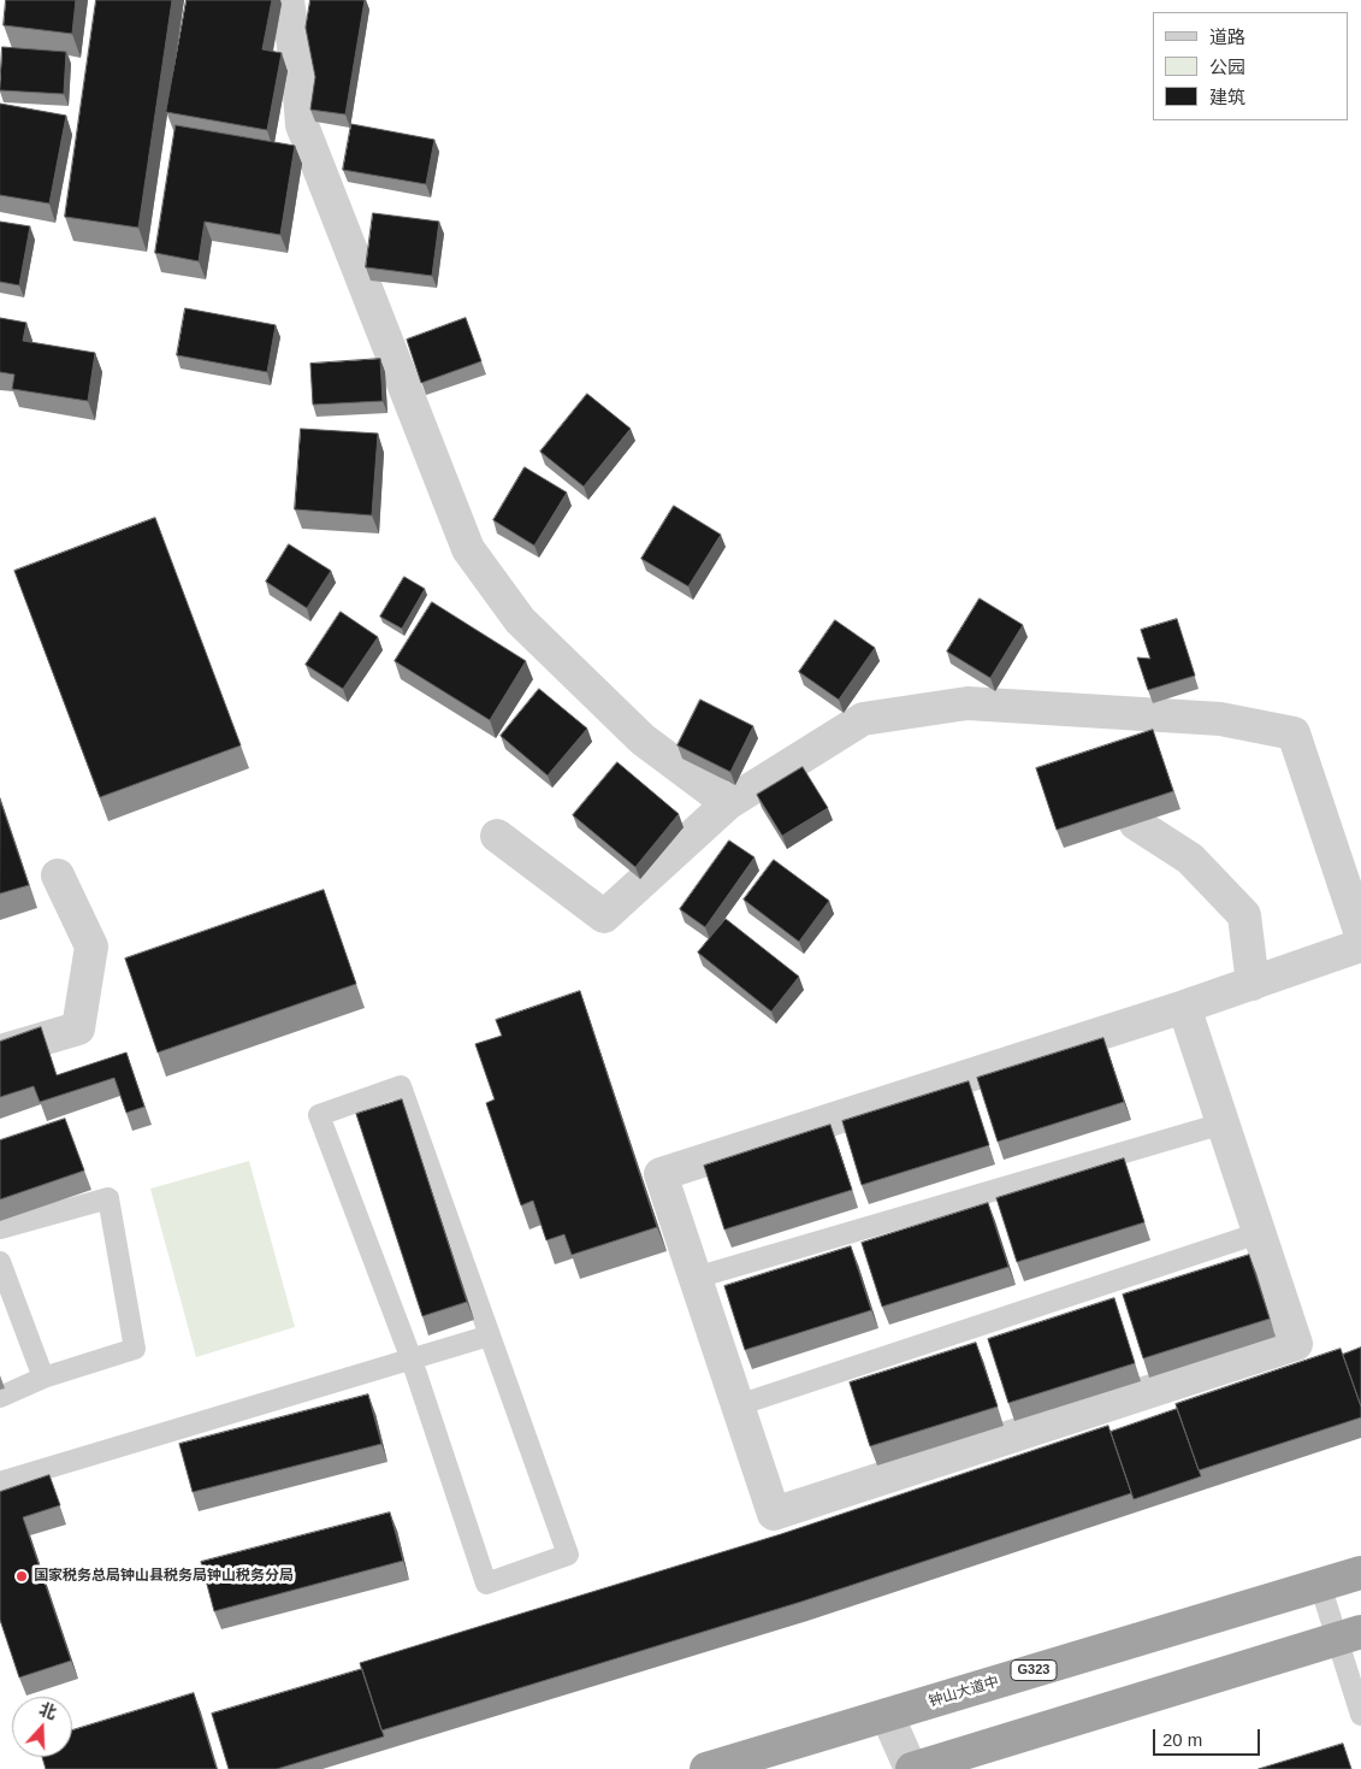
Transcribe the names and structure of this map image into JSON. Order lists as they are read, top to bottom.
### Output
{
  "streets": {
    "highway": ["G323", "钟山大道中"]
  },
  "places": ["国家税务总局钟山县税务局钟山税务分局"],
  "legend": ["道路", "公园", "建筑"],
  "scale_bar": "20 m",
  "north": "top"
}
